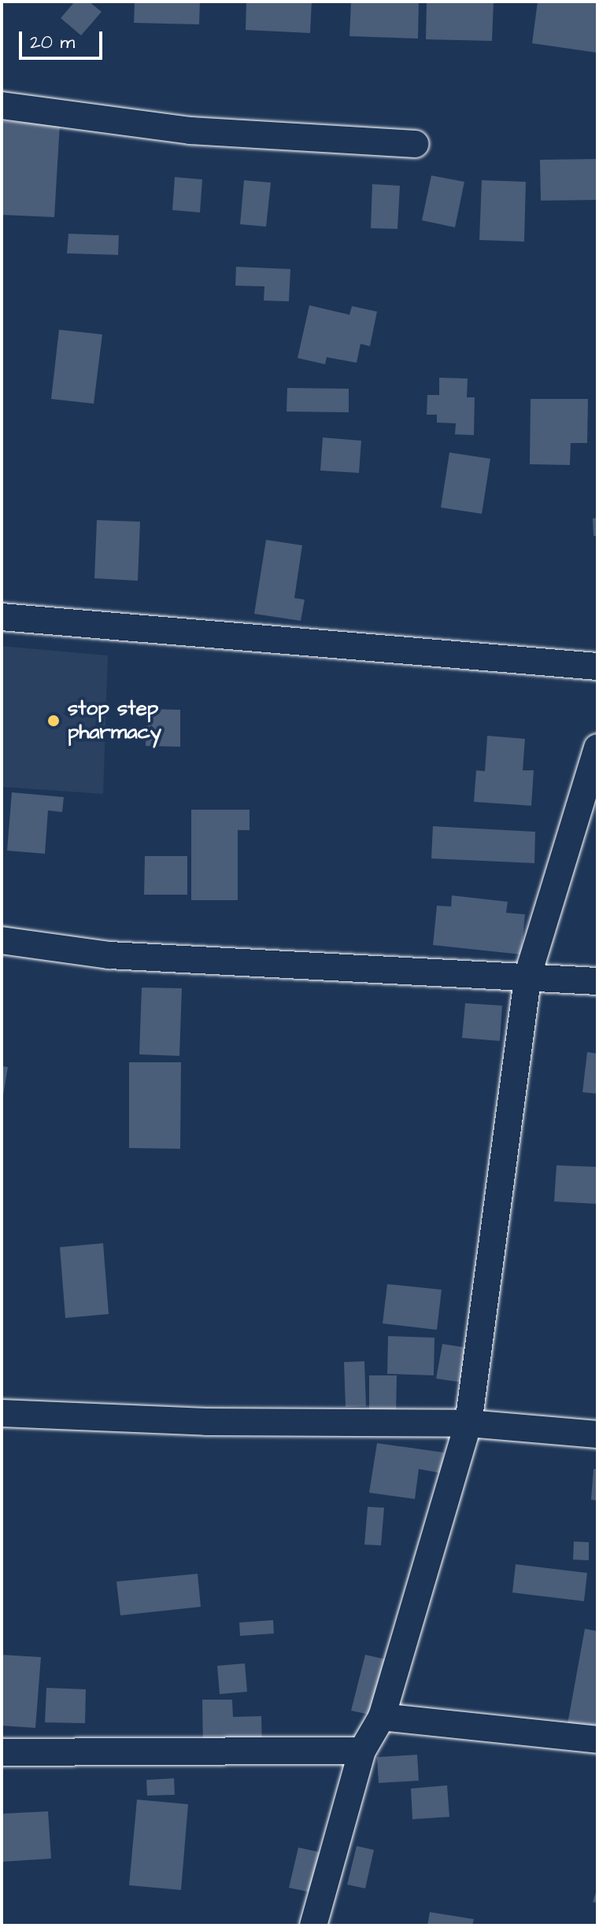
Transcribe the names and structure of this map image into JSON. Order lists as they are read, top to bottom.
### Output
{
  "places": ["stop step pharmacy"],
  "scale_bar": "20 m"
}
